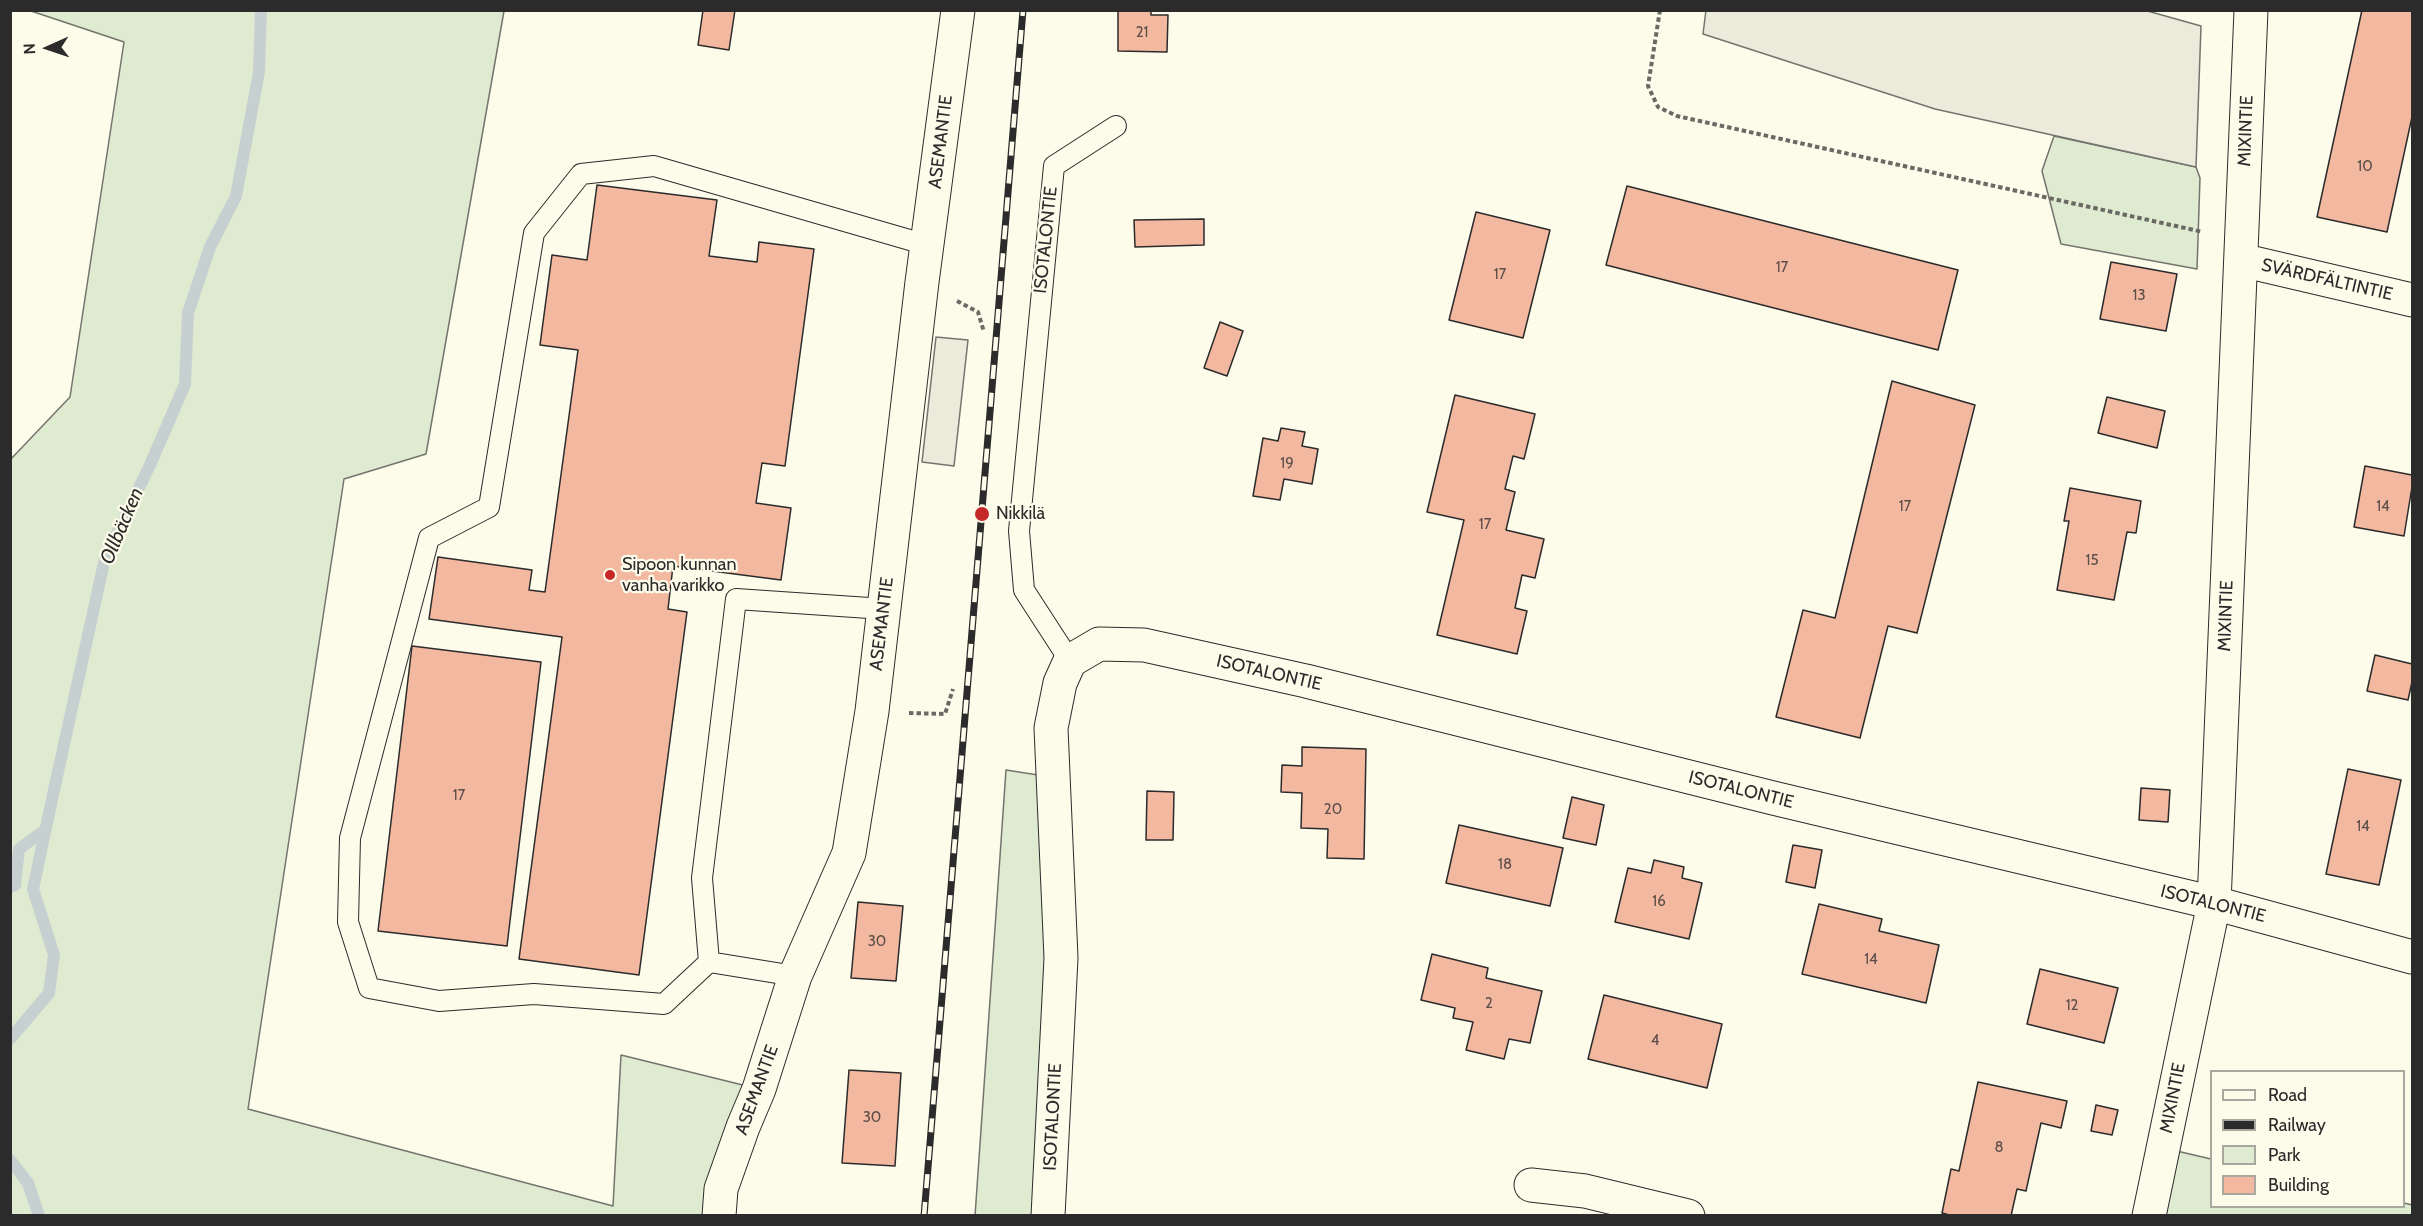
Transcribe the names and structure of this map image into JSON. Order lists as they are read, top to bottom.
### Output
{
  "streets": {
    "street": [
      "MIXINTIE",
      "ASEMANTIE",
      "ISOTALONTIE",
      "SVÄRDFÄLTINTIE"
    ]
  },
  "crossings": [
    ["MIXINTIE", "ISOTALONTIE"],
    ["MIXINTIE", "SVÄRDFÄLTINTIE"]
  ],
  "water": ["Ollbäcken"],
  "places": ["Nikkilä", "Sipoon kunnan vanha varikko"],
  "house_numbers": [
    "21",
    "10",
    "17",
    "17",
    "13",
    "19",
    "17",
    "14",
    "17",
    "15",
    "17",
    "20",
    "14",
    "18",
    "16",
    "30",
    "14",
    "2",
    "12",
    "4",
    "30",
    "8"
  ],
  "legend": [
    "Road",
    "Railway",
    "Park",
    "Building"
  ],
  "north": "left"
}
